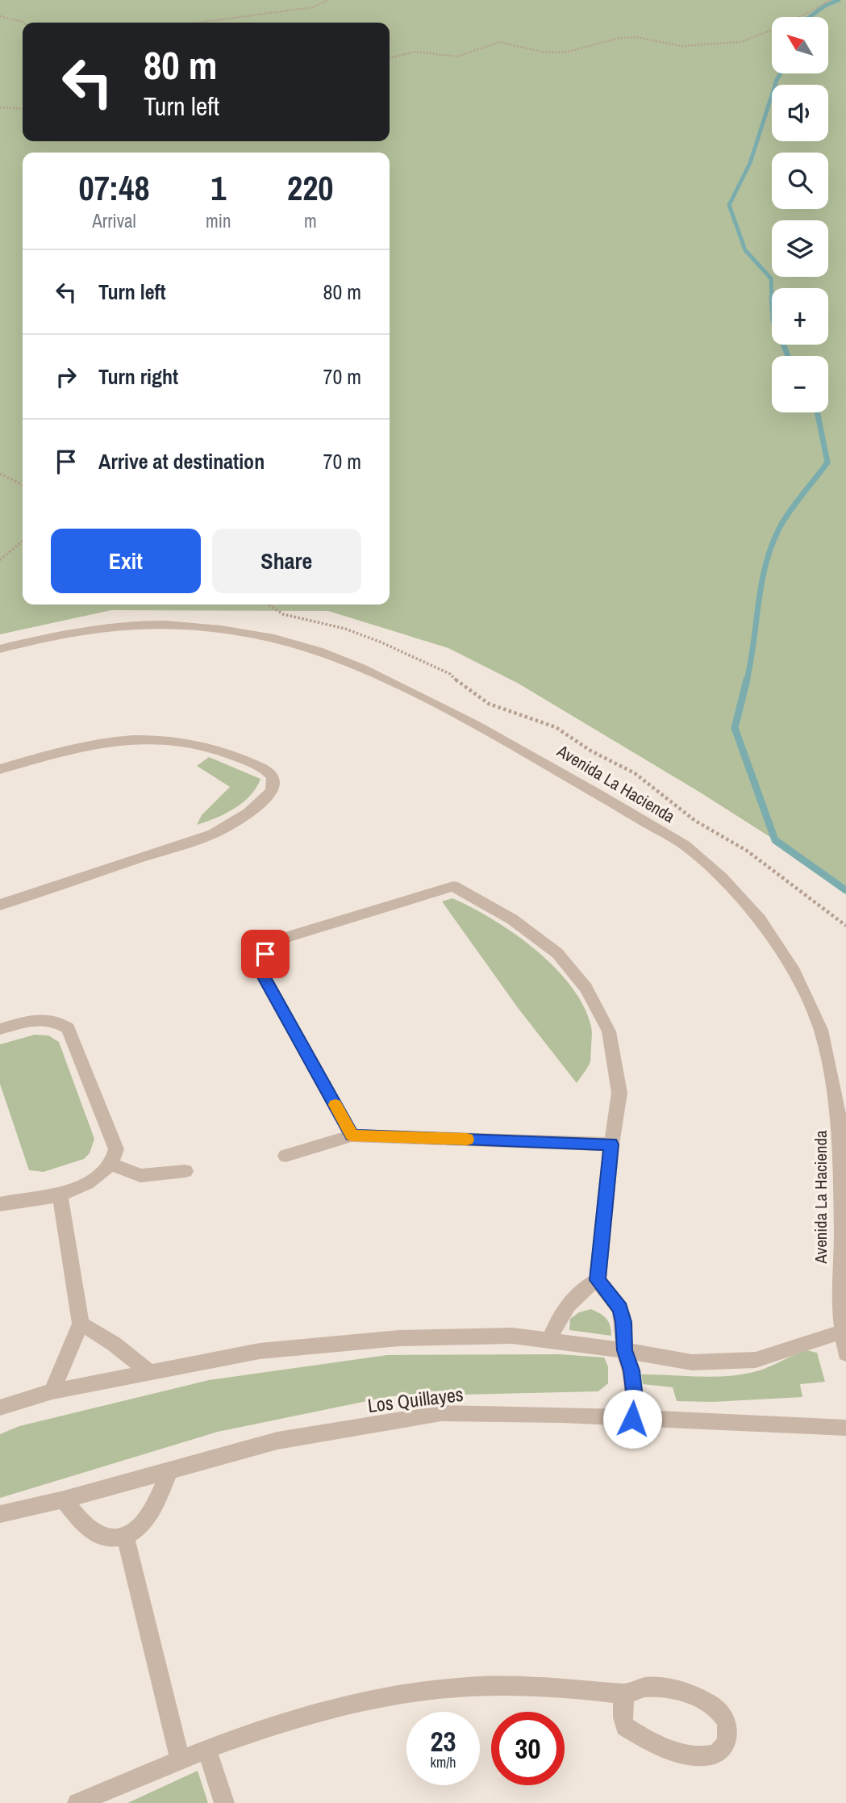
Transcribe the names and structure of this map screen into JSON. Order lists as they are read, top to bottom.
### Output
{
  "streets": {
    "street": ["Avenida La Hacienda", "Los Quillayes"]
  },
  "north": "top left",
  "page": {
    "map_buttons": ["+", "−"],
    "turn": ["80 m", "Turn left"],
    "eta": [
      "07:48",
      "Arrival",
      "1",
      "min",
      "220",
      "m"
    ],
    "list": [
      {
        "name": "Turn left",
        "value": "80 m"
      },
      {
        "name": "Turn right",
        "value": "70 m"
      },
      {
        "name": "Arrive at destination",
        "value": "70 m"
      }
    ],
    "buttons": ["Exit", "Share"],
    "speed": "23 km/h",
    "limit": "30"
  }
}
